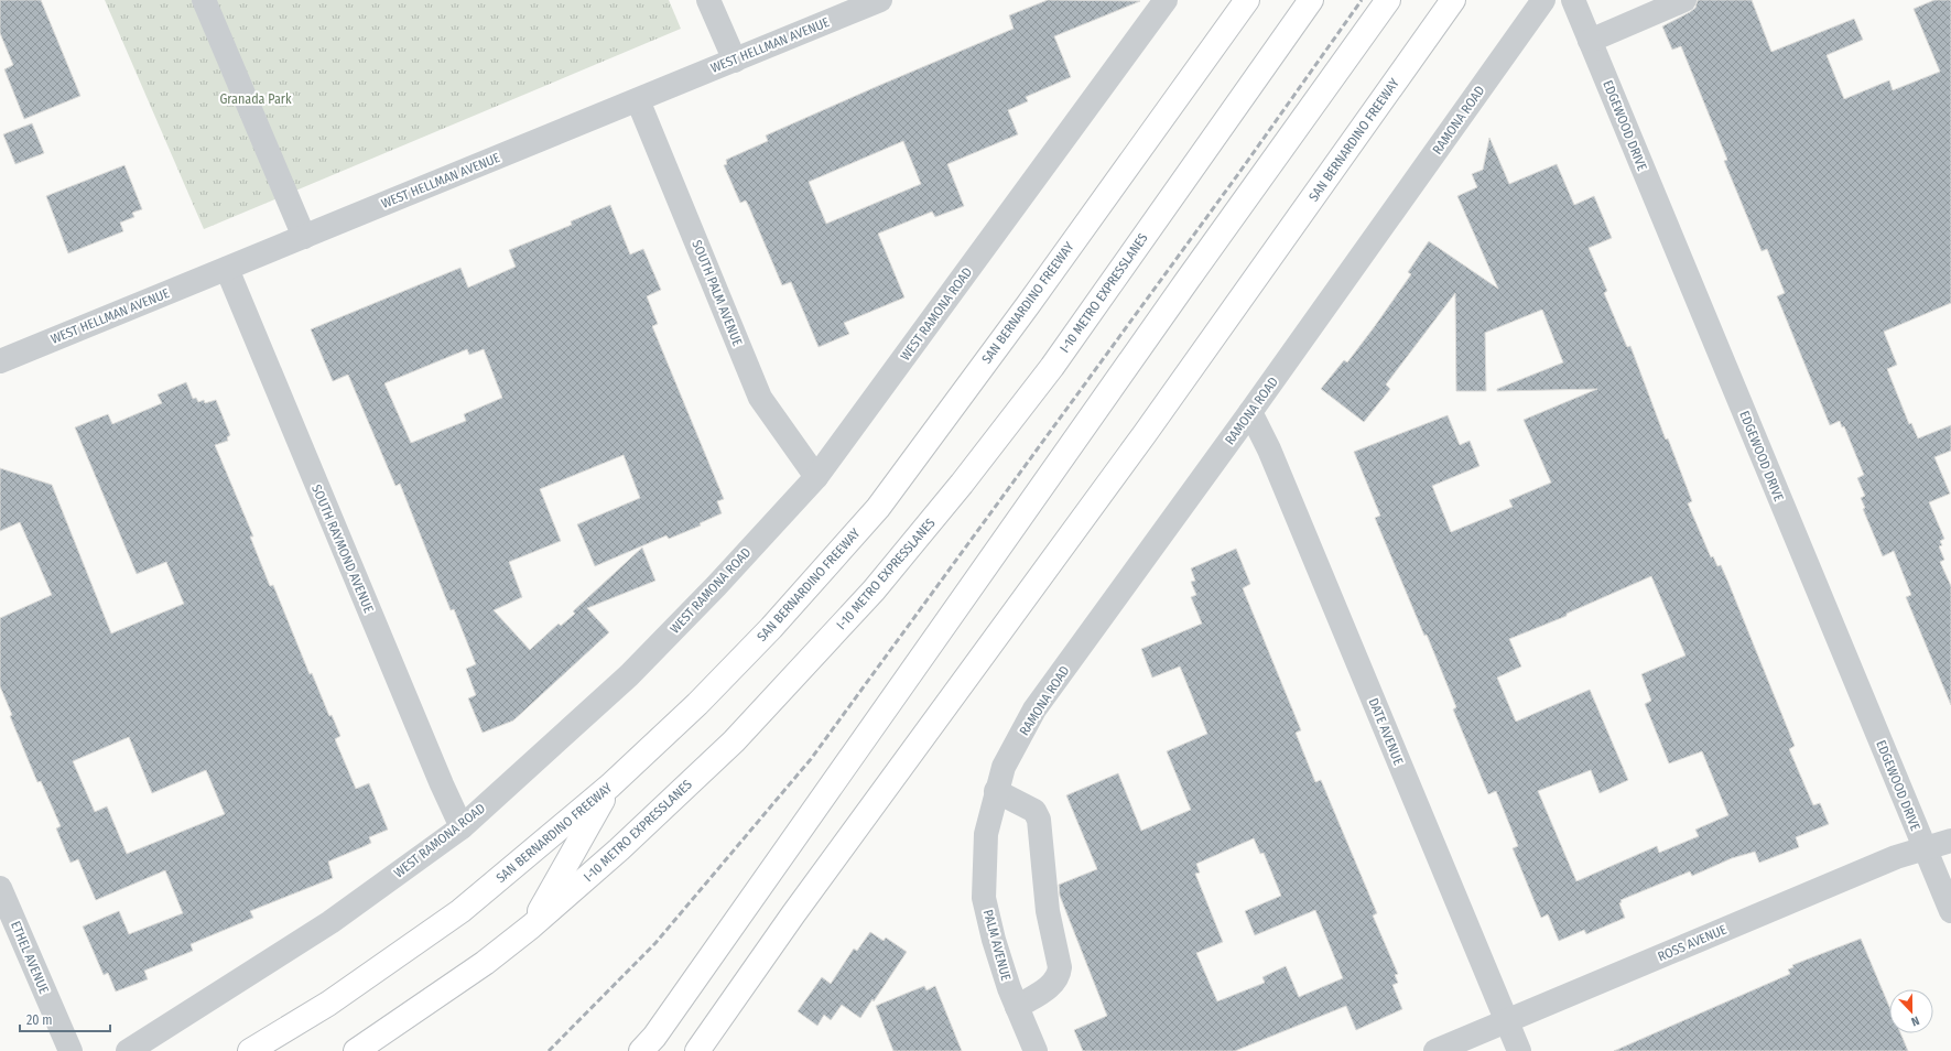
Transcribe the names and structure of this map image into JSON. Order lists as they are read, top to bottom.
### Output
{
  "streets": {
    "highway": ["SAN BERNARDINO FREEWAY", "I-10 METRO EXPRESSLANES"],
    "street": [
      "WEST HELLMAN AVENUE",
      "RAMONA ROAD",
      "EDGEWOOD DRIVE",
      "SOUTH PALM AVENUE",
      "WEST RAMONA ROAD",
      "SOUTH RAYMOND AVENUE",
      "DATE AVENUE",
      "ROSS AVENUE",
      "PALM AVENUE",
      "ETHEL AVENUE"
    ]
  },
  "crossings": [
    ["WEST HELLMAN AVENUE", "SOUTH PALM AVENUE"],
    ["WEST HELLMAN AVENUE", "SOUTH RAYMOND AVENUE"],
    ["RAMONA ROAD", "DATE AVENUE"],
    ["RAMONA ROAD", "PALM AVENUE"],
    ["EDGEWOOD DRIVE", "ROSS AVENUE"],
    ["SOUTH PALM AVENUE", "WEST RAMONA ROAD"],
    ["WEST RAMONA ROAD", "SOUTH RAYMOND AVENUE"],
    ["DATE AVENUE", "ROSS AVENUE"]
  ],
  "parks": ["Granada Park"],
  "scale_bar": "20 m",
  "north": "bottom"
}
